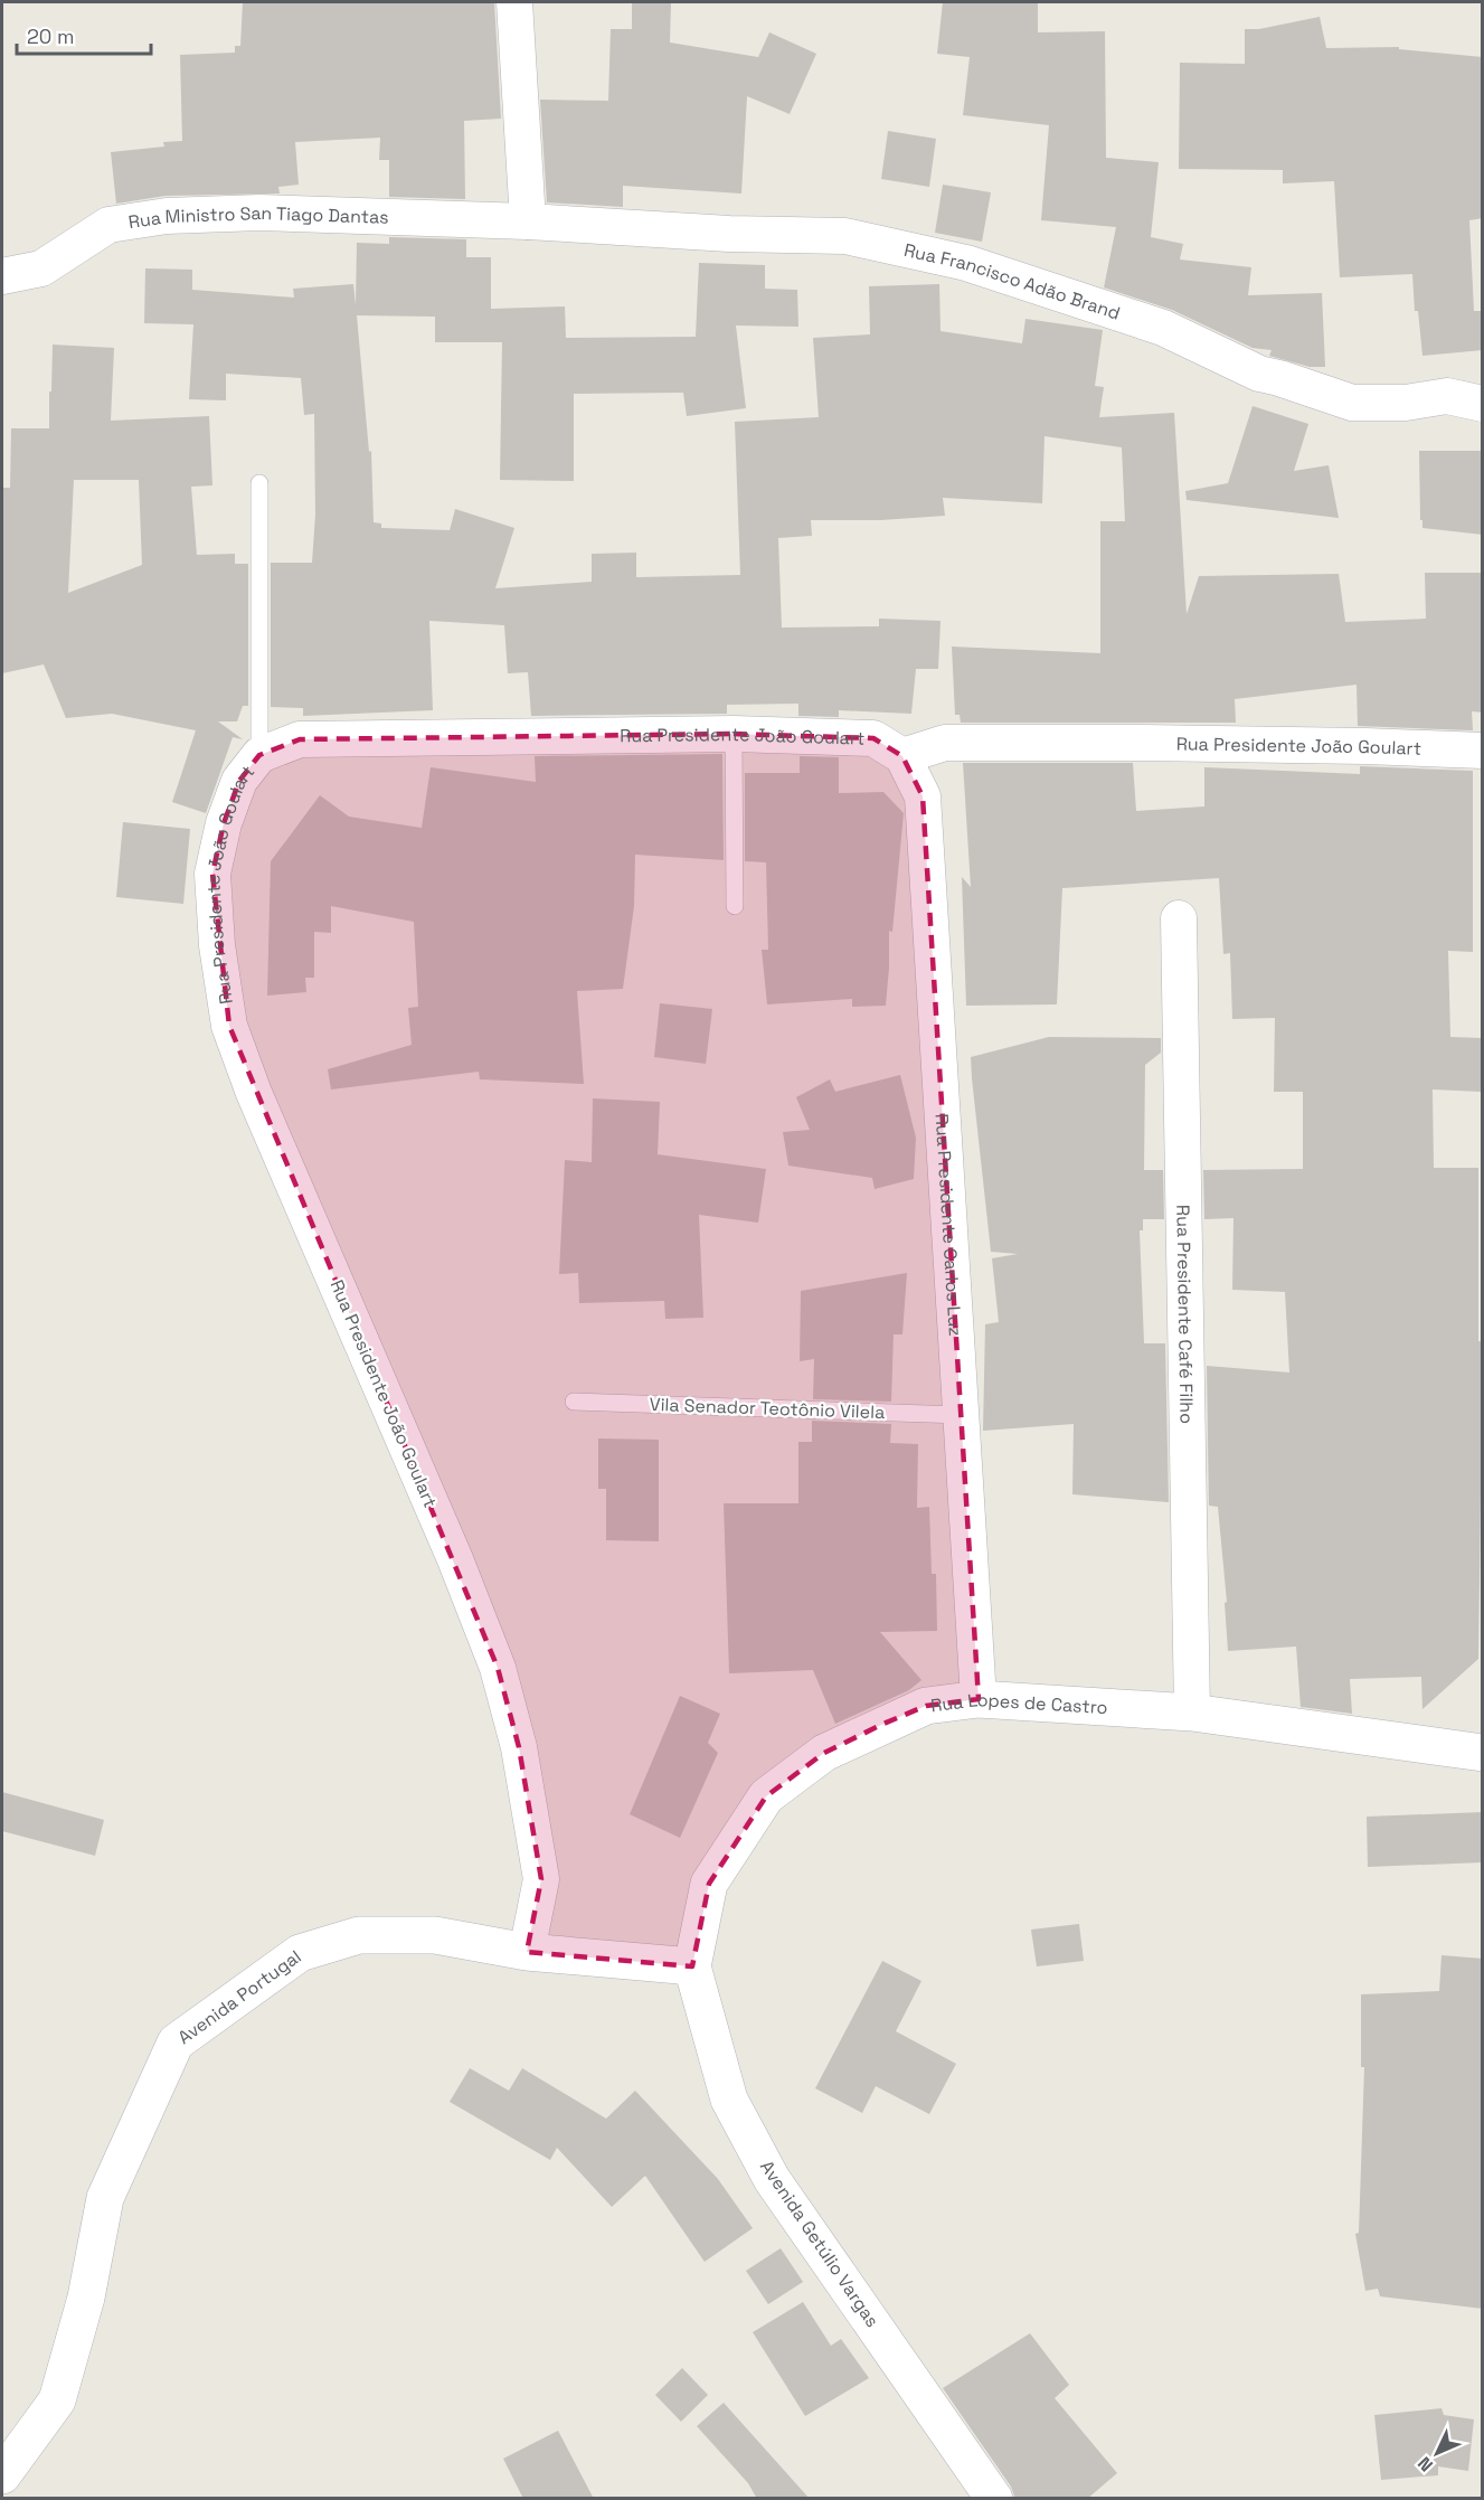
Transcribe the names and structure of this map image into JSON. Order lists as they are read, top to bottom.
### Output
{
  "streets": {
    "street": [
      "Rua Ministro San Tiago Dantas",
      "Rua Francisco Adão Brand",
      "Rua Presidente João Goulart",
      "Rua Presidente Carlos Luz",
      "Rua Presidente Café Filho",
      "Rua Lopes de Castro",
      "Avenida Portugal",
      "Avenida Getúlio Vargas"
    ],
    "lane": ["Vila Senador Teotônio Vilela"]
  },
  "crossings": [
    ["Rua Ministro San Tiago Dantas", "Rua Francisco Adão Brand"],
    ["Rua Presidente João Goulart", "Rua Presidente Carlos Luz"],
    ["Rua Presidente João Goulart", "Avenida Portugal"],
    ["Rua Presidente Carlos Luz", "Vila Senador Teotônio Vilela"],
    ["Rua Presidente Carlos Luz", "Rua Lopes de Castro"],
    ["Rua Presidente Café Filho", "Rua Lopes de Castro"],
    ["Rua Lopes de Castro", "Avenida Portugal"],
    ["Rua Lopes de Castro", "Avenida Getúlio Vargas"],
    ["Avenida Portugal", "Avenida Getúlio Vargas"]
  ],
  "scale_bar": "20 m",
  "north": "bottom left"
}
